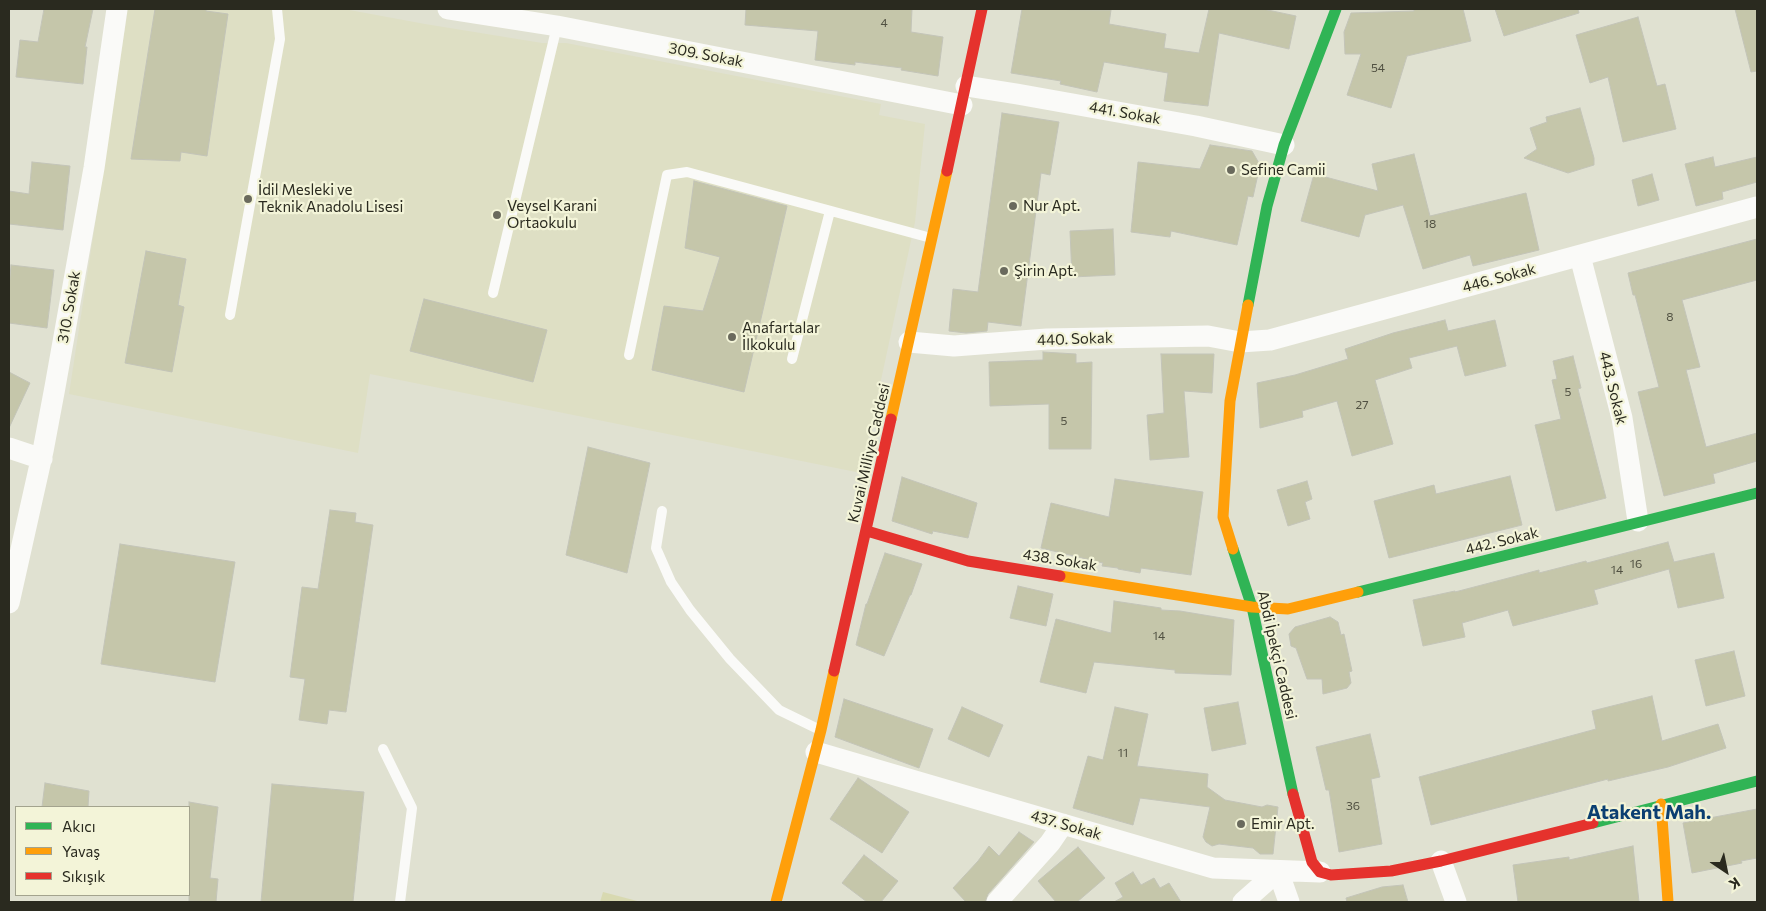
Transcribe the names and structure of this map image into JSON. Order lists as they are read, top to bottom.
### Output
{
  "streets": {
    "street": [
      "309. Sokak",
      "441. Sokak",
      "446. Sokak",
      "310. Sokak",
      "440. Sokak",
      "443. Sokak",
      "Kuvai Milliye Caddesi",
      "442. Sokak",
      "438. Sokak",
      "Abdi İpekçi Caddesi",
      "437. Sokak"
    ]
  },
  "crossings": [
    ["309. Sokak", "441. Sokak"],
    ["309. Sokak", "Kuvai Milliye Caddesi"],
    ["441. Sokak", "Kuvai Milliye Caddesi"],
    ["441. Sokak", "Abdi İpekçi Caddesi"],
    ["446. Sokak", "440. Sokak"],
    ["446. Sokak", "443. Sokak"],
    ["446. Sokak", "Abdi İpekçi Caddesi"],
    ["440. Sokak", "Kuvai Milliye Caddesi"],
    ["440. Sokak", "Abdi İpekçi Caddesi"],
    ["443. Sokak", "442. Sokak"],
    ["Kuvai Milliye Caddesi", "438. Sokak"],
    ["Kuvai Milliye Caddesi", "437. Sokak"],
    ["442. Sokak", "438. Sokak"],
    ["442. Sokak", "Abdi İpekçi Caddesi"],
    ["438. Sokak", "Abdi İpekçi Caddesi"],
    ["Abdi İpekçi Caddesi", "437. Sokak"]
  ],
  "districts": ["Atakent Mah."],
  "places": [
    "Sefine Camii",
    "İdil Mesleki ve Teknik Anadolu Lisesi",
    "Nur Apt.",
    "Veysel Karani Ortaokulu",
    "Şirin Apt.",
    "Anafartalar İlkokulu",
    "Emir Apt."
  ],
  "house_numbers": [
    "4",
    "54",
    "18",
    "8",
    "5",
    "27",
    "5",
    "16",
    "14",
    "14",
    "11",
    "36"
  ],
  "legend": ["Akıcı", "Yavaş", "Sıkışık"],
  "north": "bottom right"
}
